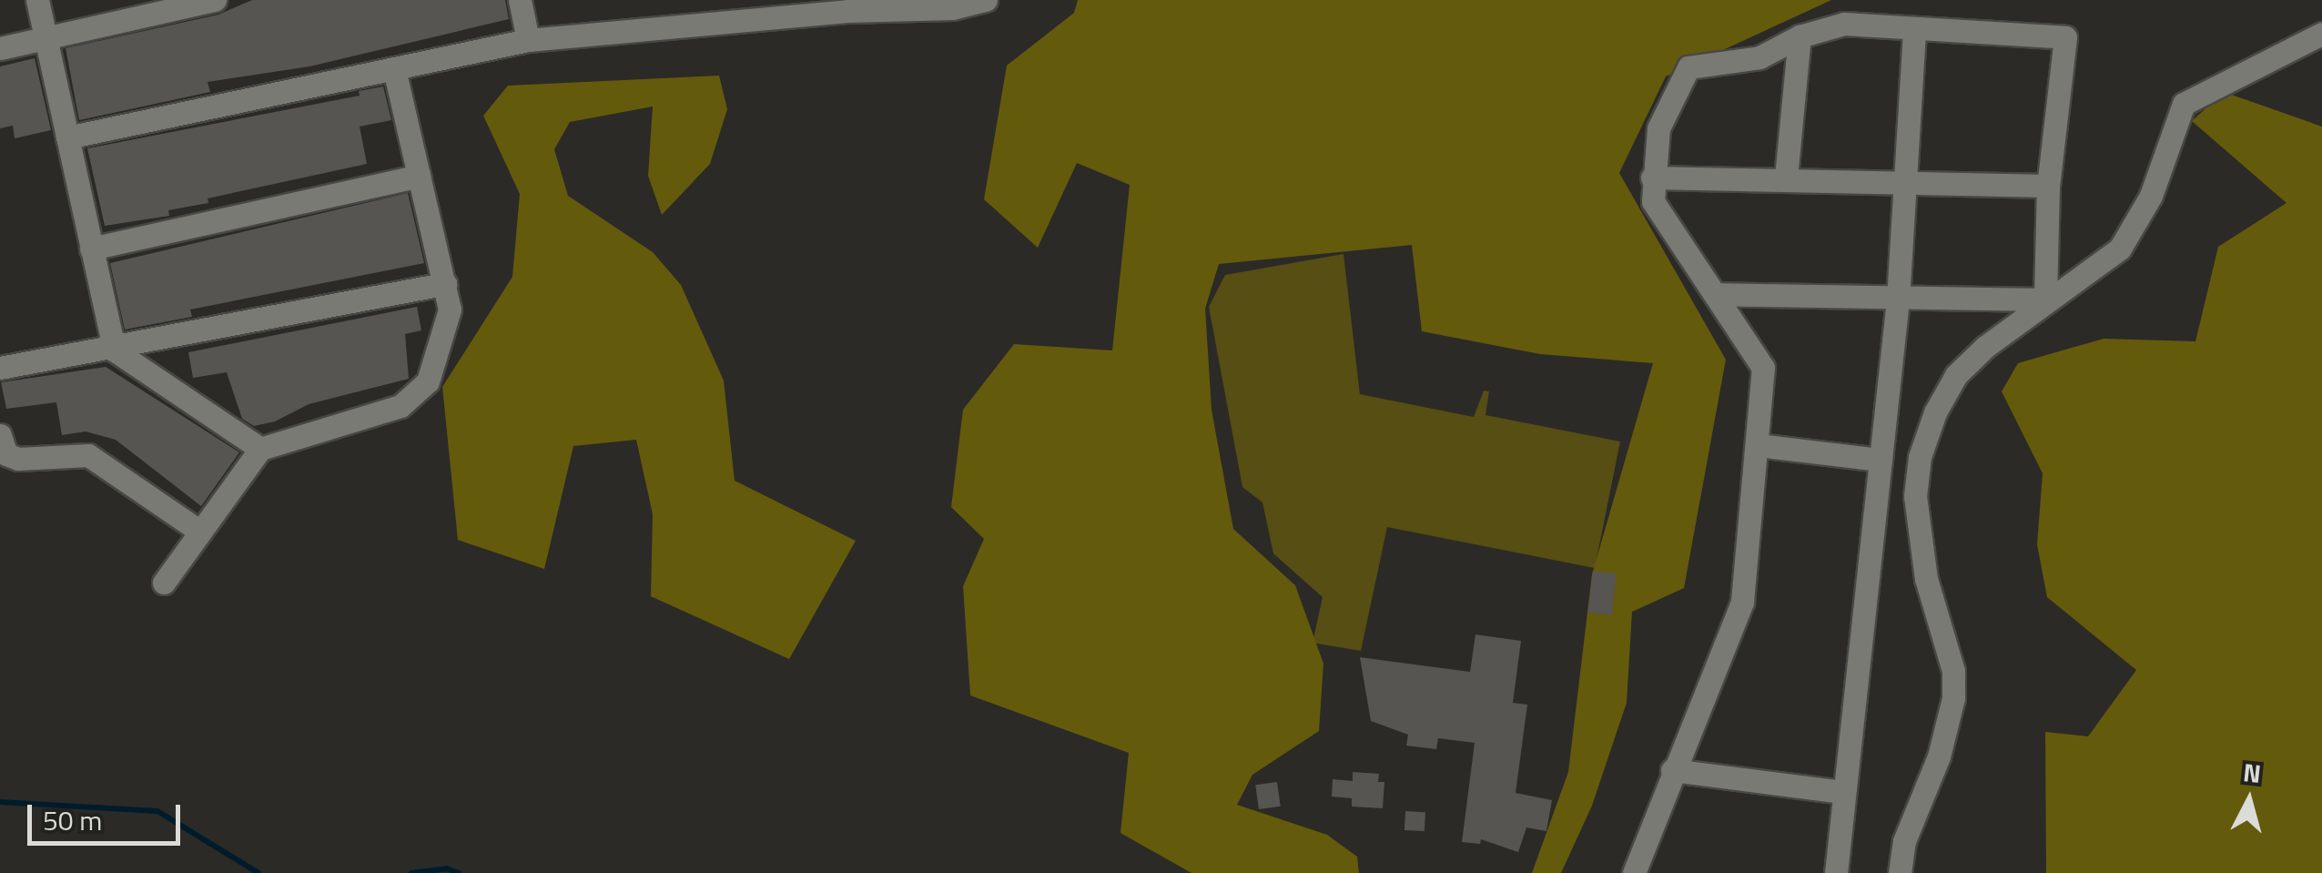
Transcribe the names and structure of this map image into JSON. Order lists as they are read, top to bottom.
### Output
{
  "scale_bar": "50 m",
  "north": "top"
}
